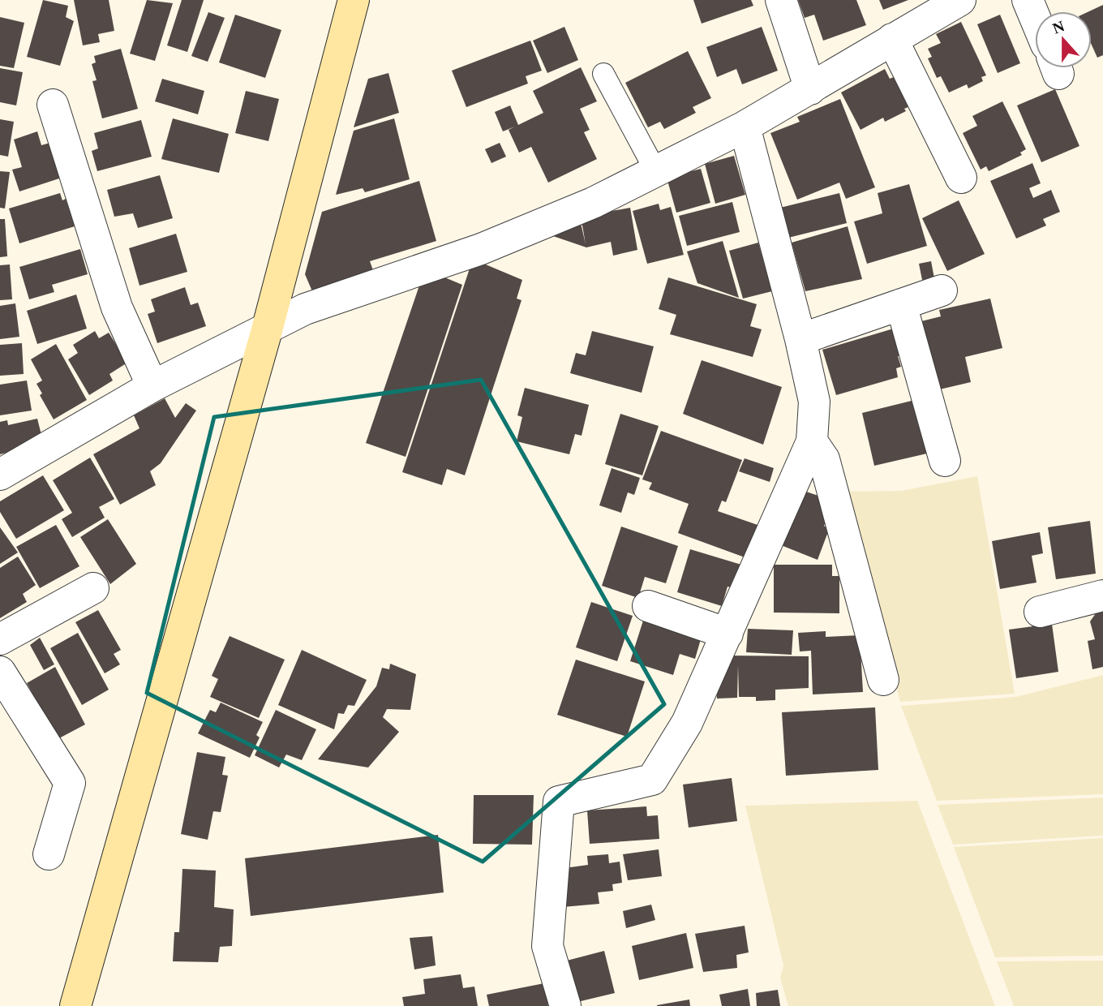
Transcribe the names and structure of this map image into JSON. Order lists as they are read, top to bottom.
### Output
{
  "north": "top"
}
